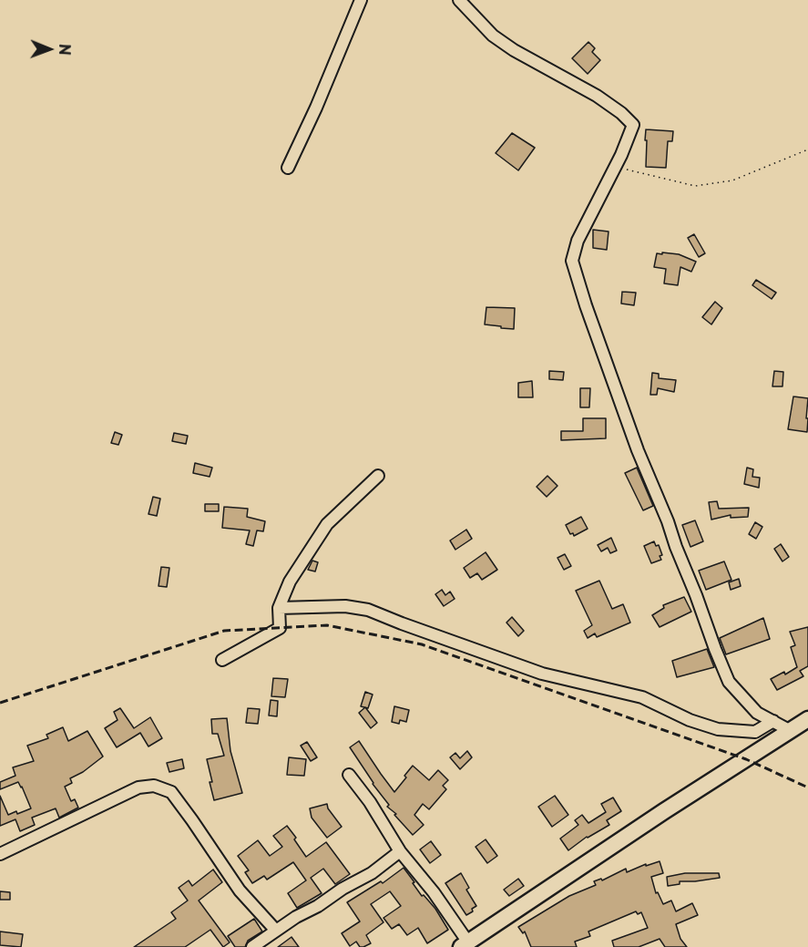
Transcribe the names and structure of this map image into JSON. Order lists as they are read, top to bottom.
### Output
{
  "north": "right"
}
